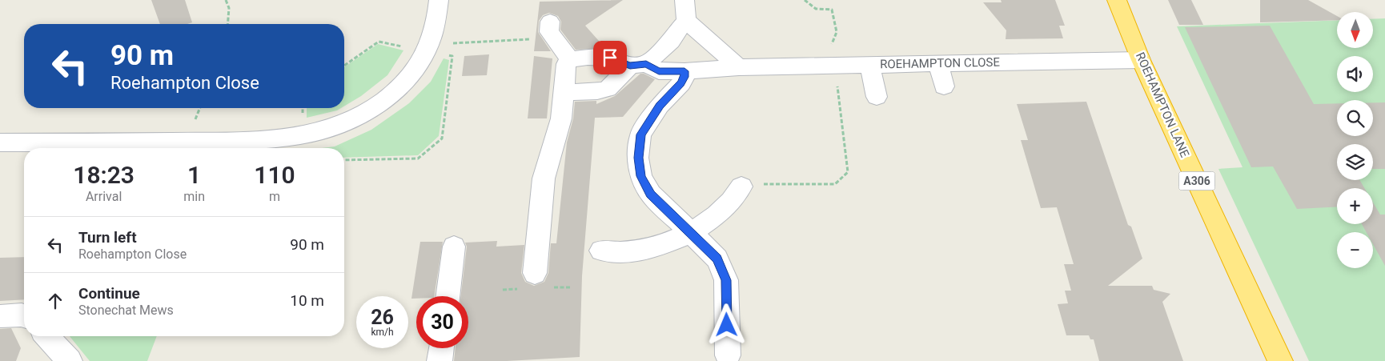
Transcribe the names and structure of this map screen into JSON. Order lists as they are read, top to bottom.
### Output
{
  "streets": {
    "highway": ["ROEHAMPTON LANE", "A306"],
    "street": ["ROEHAMPTON CLOSE"]
  },
  "crossings": [
    ["ROEHAMPTON CLOSE", "ROEHAMPTON LANE"]
  ],
  "north": "bottom",
  "page": {
    "map_buttons": ["+", "−"],
    "turn": ["90 m", "Roehampton Close"],
    "eta": [
      "18:23",
      "Arrival",
      "1",
      "min",
      "110",
      "m"
    ],
    "list": [
      {
        "name": "Turn left",
        "note": "Roehampton Close",
        "value": "90 m"
      },
      {
        "name": "Continue",
        "note": "Stonechat Mews",
        "value": "10 m"
      }
    ],
    "speed": "26 km/h",
    "limit": "30"
  }
}
